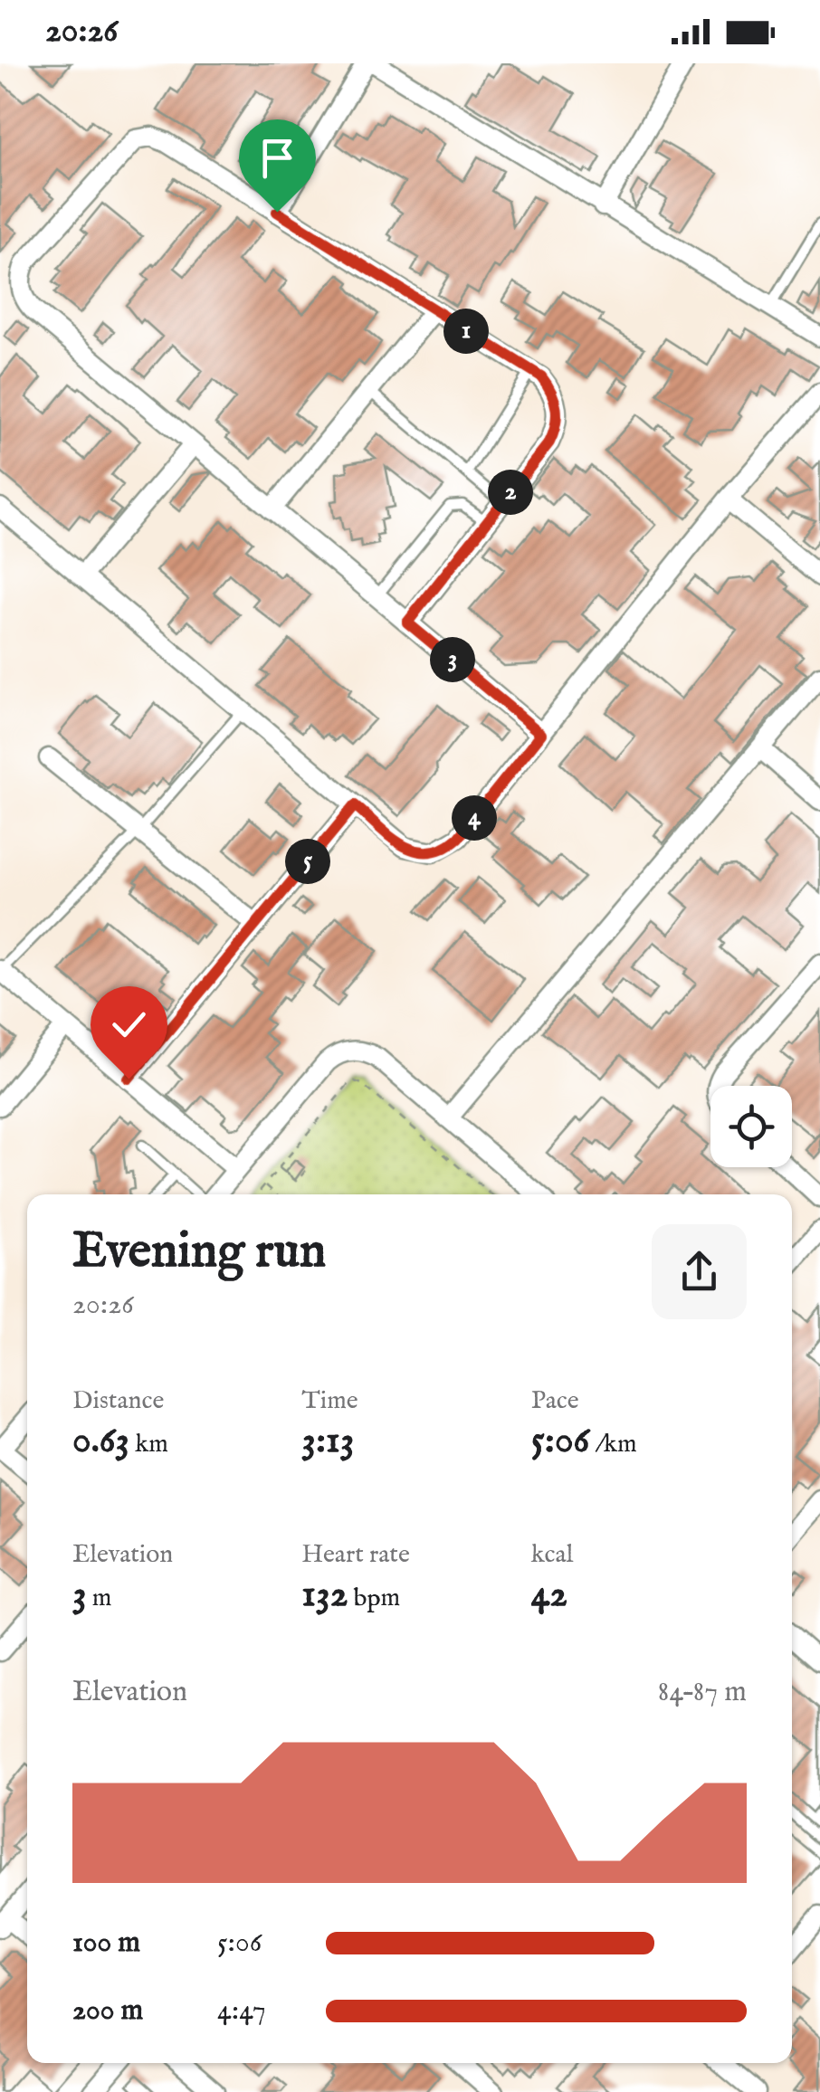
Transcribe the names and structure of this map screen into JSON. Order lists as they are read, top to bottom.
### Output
{
  "page": {
    "status": "20:26",
    "pins": [
      "1",
      "2",
      "3",
      "4",
      "5"
    ],
    "heading": ["Evening run", "20:26"],
    "stats": [
      ["Distance", "0.63 km"],
      ["Time", "3:13"],
      ["Pace", "5:06 /km"],
      ["Elevation", "3 m"],
      ["Heart rate", "132 bpm"],
      ["kcal", "42"]
    ],
    "chart": ["Elevation", "84–87 m"],
    "list": [
      {
        "name": "100 m",
        "note": "5:06"
      },
      {
        "name": "200 m",
        "note": "4:47"
      }
    ]
  }
}
